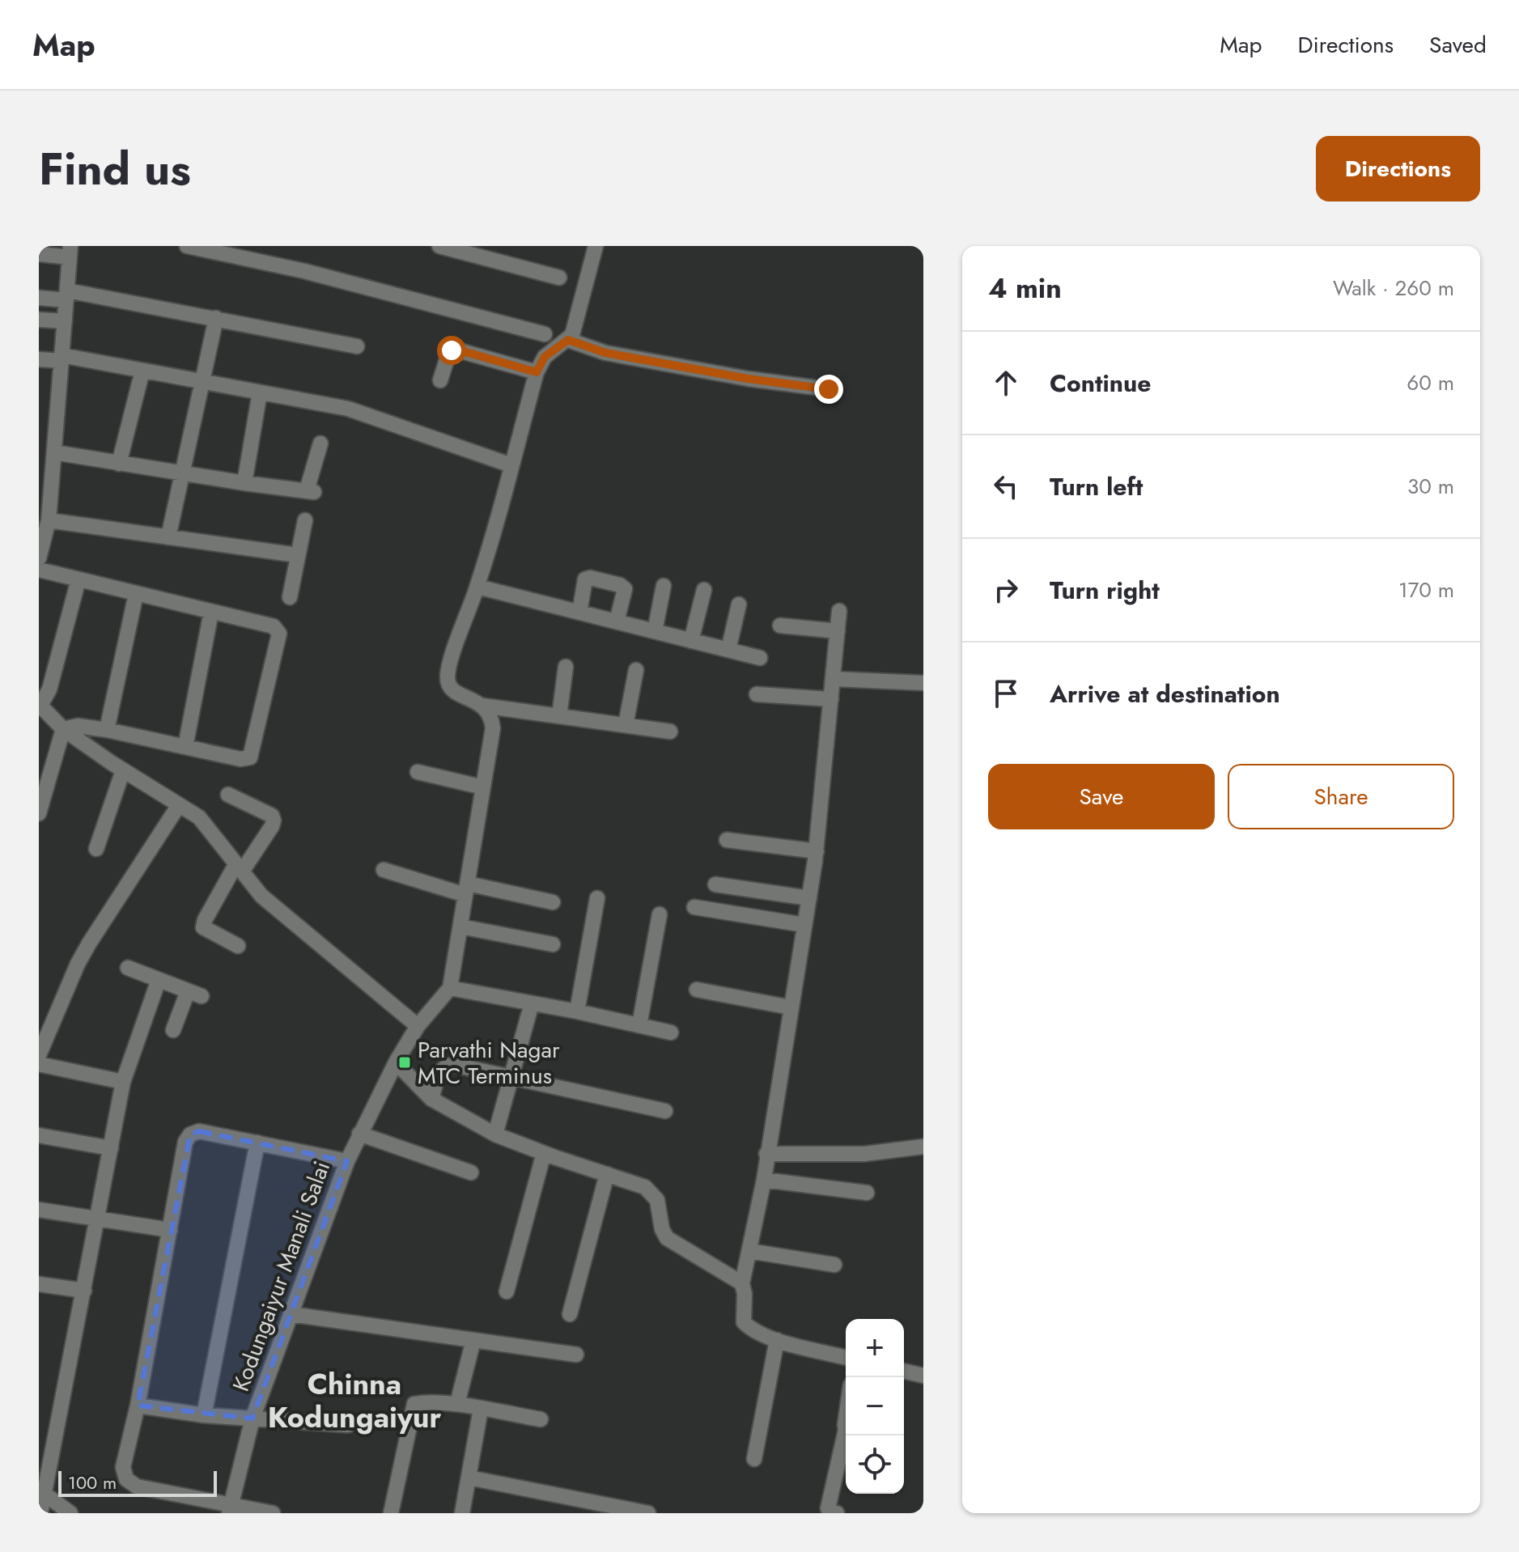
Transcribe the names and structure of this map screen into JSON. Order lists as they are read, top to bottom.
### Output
{
  "streets": {
    "street": ["Kodungaiyur Manali Salai"]
  },
  "districts": ["Chinna Kodungaiyur"],
  "places": {
    "transit": ["Parvathi Nagar MTC Terminus"]
  },
  "scale_bar": "100 m",
  "page": {
    "header": "Map",
    "nav": ["Map", "Directions", "Saved"],
    "title": "Find us",
    "buttons": [
      "Directions",
      ["Save", "Share"]
    ],
    "heading": ["4 min", "Walk · 260 m"],
    "list": [
      ["Continue", "60 m"],
      ["Turn left", "30 m"],
      ["Turn right", "170 m"],
      "Arrive at destination"
    ],
    "map_buttons": ["+", "−"],
    "scale": "100 m"
  }
}
